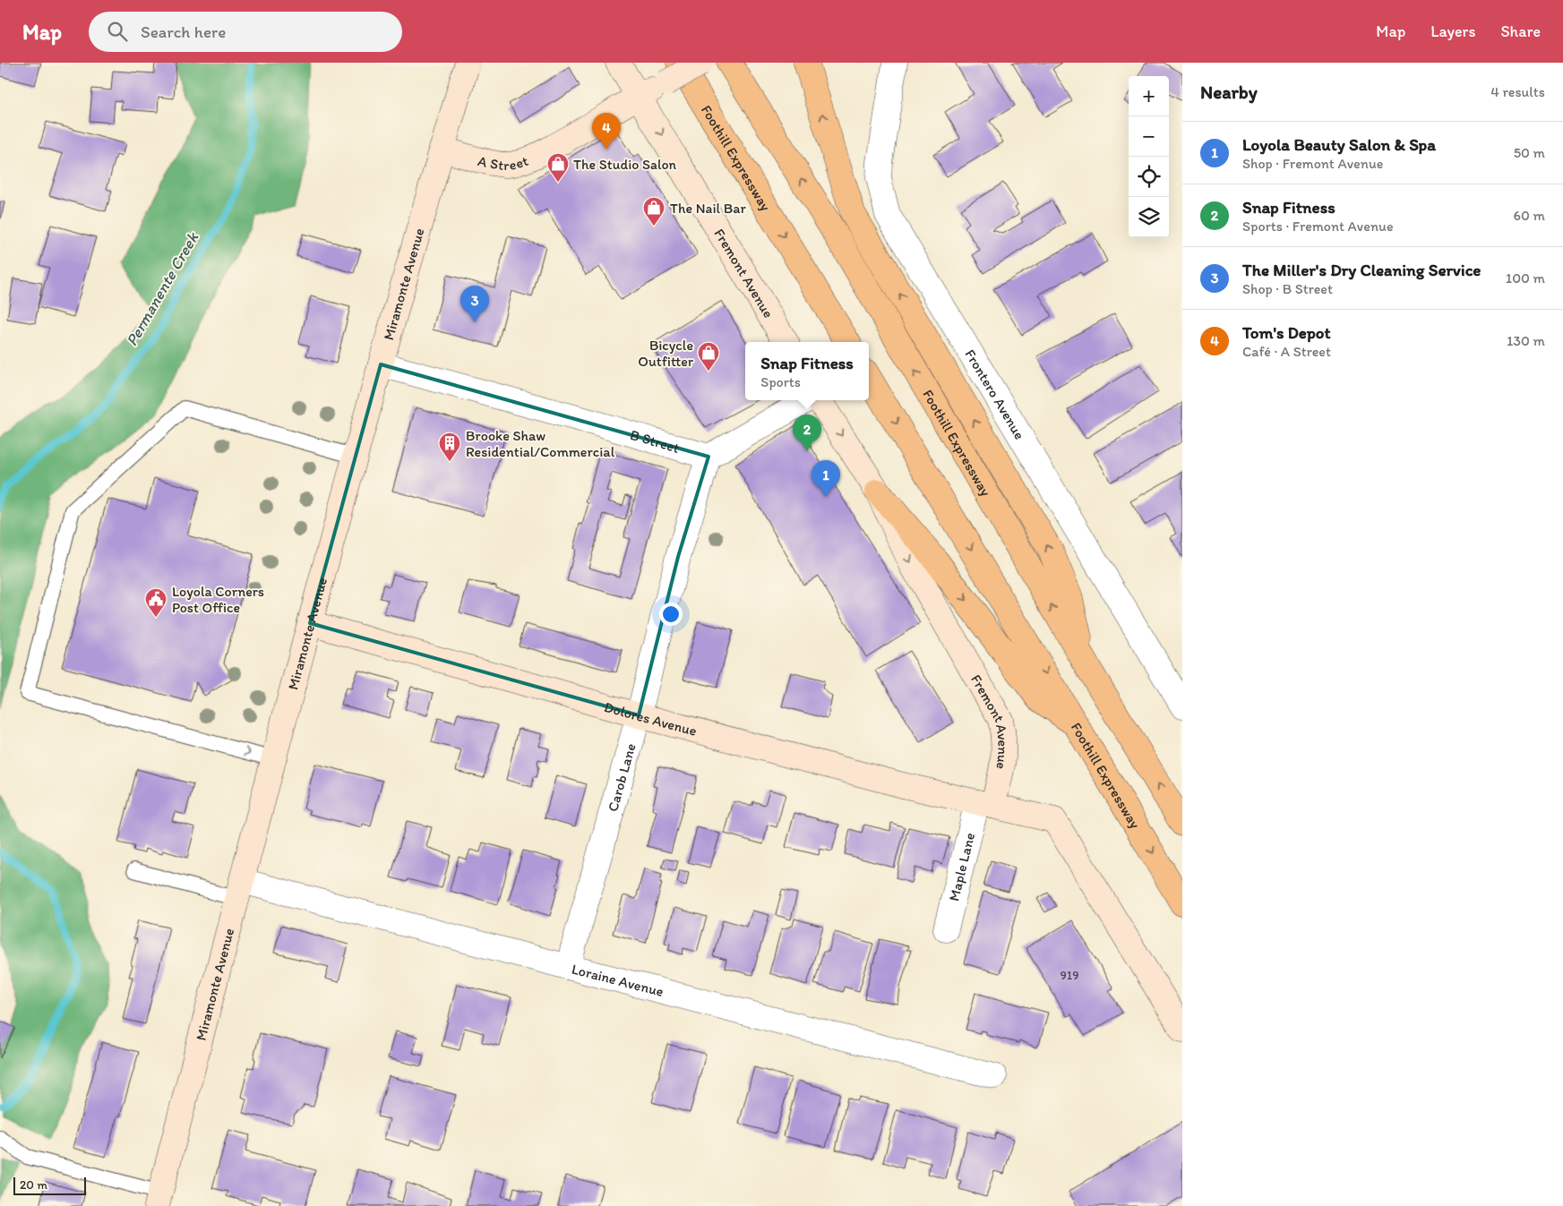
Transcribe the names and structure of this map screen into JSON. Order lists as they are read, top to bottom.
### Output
{
  "streets": {
    "highway": ["Foothill Expressway"],
    "street": [
      "A Street",
      "Fremont Avenue",
      "Miramonte Avenue",
      "Frontero Avenue",
      "B Street",
      "Dolores Avenue",
      "Carob Lane",
      "Maple Lane",
      "Loraine Avenue"
    ]
  },
  "crossings": [
    ["A Street", "Fremont Avenue"],
    ["A Street", "Miramonte Avenue"],
    ["Fremont Avenue", "Dolores Avenue"],
    ["Fremont Avenue", "Maple Lane"],
    ["Miramonte Avenue", "B Street"],
    ["Miramonte Avenue", "Dolores Avenue"],
    ["Miramonte Avenue", "Loraine Avenue"],
    ["B Street", "Carob Lane"],
    ["Dolores Avenue", "Carob Lane"],
    ["Dolores Avenue", "Maple Lane"],
    ["Carob Lane", "Loraine Avenue"]
  ],
  "one_way": ["Fremont Avenue"],
  "water": ["Permanente Creek"],
  "places": {
    "shop": ["The Studio Salon", "The Nail Bar", "Bicycle Outfitter"],
    "building": ["Brooke Shaw Residential/Commercial"],
    "public building": ["Loyola Corners Post Office"]
  },
  "house_numbers": ["919"],
  "scale_bar": "20 m",
  "page": {
    "header": "Map",
    "search": "Search here",
    "nav": ["Map", "Layers", "Share"],
    "heading": ["Nearby", "4 results"],
    "map_buttons": ["+", "−"],
    "pins": [
      "4",
      "3",
      "2",
      "1"
    ],
    "list": [
      {
        "mark": "1",
        "name": "Loyola Beauty Salon & Spa",
        "note": "Shop · Fremont Avenue",
        "value": "50 m"
      },
      {
        "mark": "2",
        "name": "Snap Fitness",
        "note": "Sports · Fremont Avenue",
        "value": "60 m"
      },
      {
        "mark": "3",
        "name": "The Miller's Dry Cleaning Service",
        "note": "Shop · B Street",
        "value": "100 m"
      },
      {
        "mark": "4",
        "name": "Tom's Depot",
        "note": "Café · A Street",
        "value": "130 m"
      }
    ],
    "popup": ["Snap Fitness", "Sports"],
    "scale": "20 m"
  }
}
